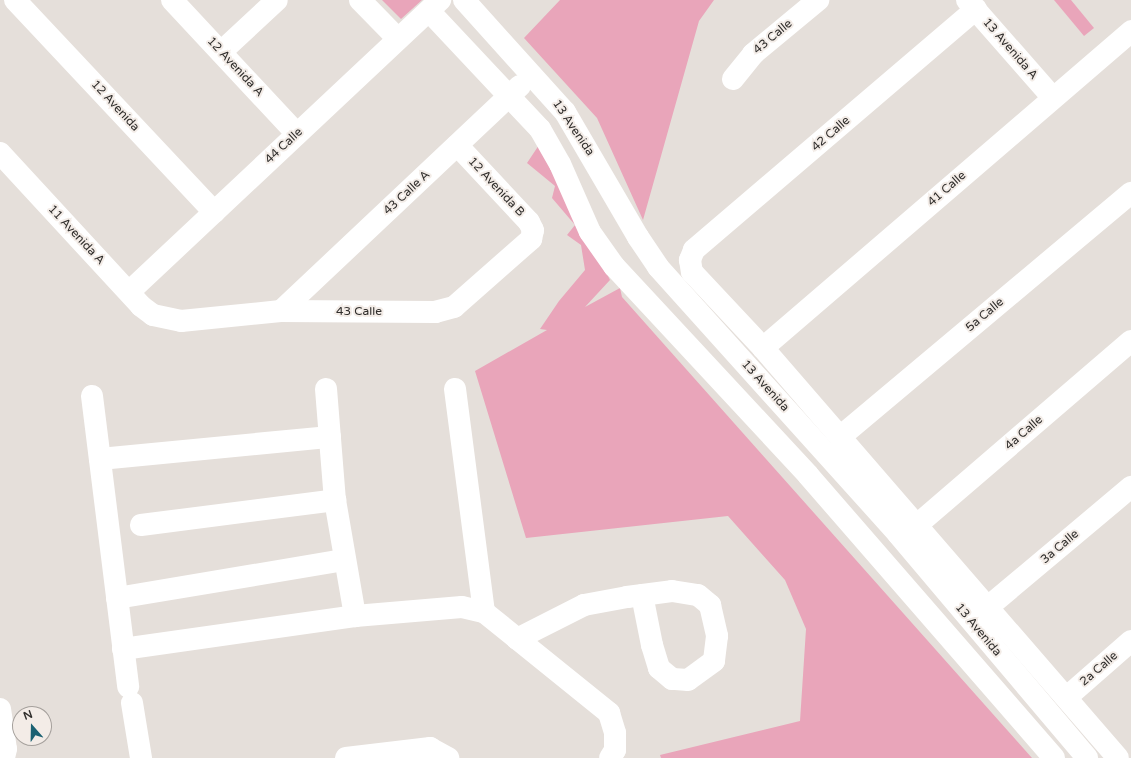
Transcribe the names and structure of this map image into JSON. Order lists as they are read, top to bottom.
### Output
{
  "streets": {
    "street": [
      "43 Calle",
      "13 Avenida A",
      "12 Avenida A",
      "12 Avenida",
      "13 Avenida",
      "42 Calle",
      "44 Calle",
      "12 Avenida B",
      "41 Calle",
      "43 Calle A",
      "11 Avenida A",
      "5a Calle",
      "4a Calle",
      "3a Calle",
      "2a Calle"
    ]
  },
  "crossings": [
    ["43 Calle", "12 Avenida B"],
    ["43 Calle", "43 Calle A"],
    ["43 Calle", "11 Avenida A"],
    ["13 Avenida A", "42 Calle"],
    ["13 Avenida A", "41 Calle"],
    ["12 Avenida A", "44 Calle"],
    ["12 Avenida", "44 Calle"],
    ["13 Avenida", "43 Calle A"],
    ["42 Calle", "41 Calle"],
    ["44 Calle", "11 Avenida A"],
    ["12 Avenida B", "43 Calle A"]
  ],
  "north": "top"
}
